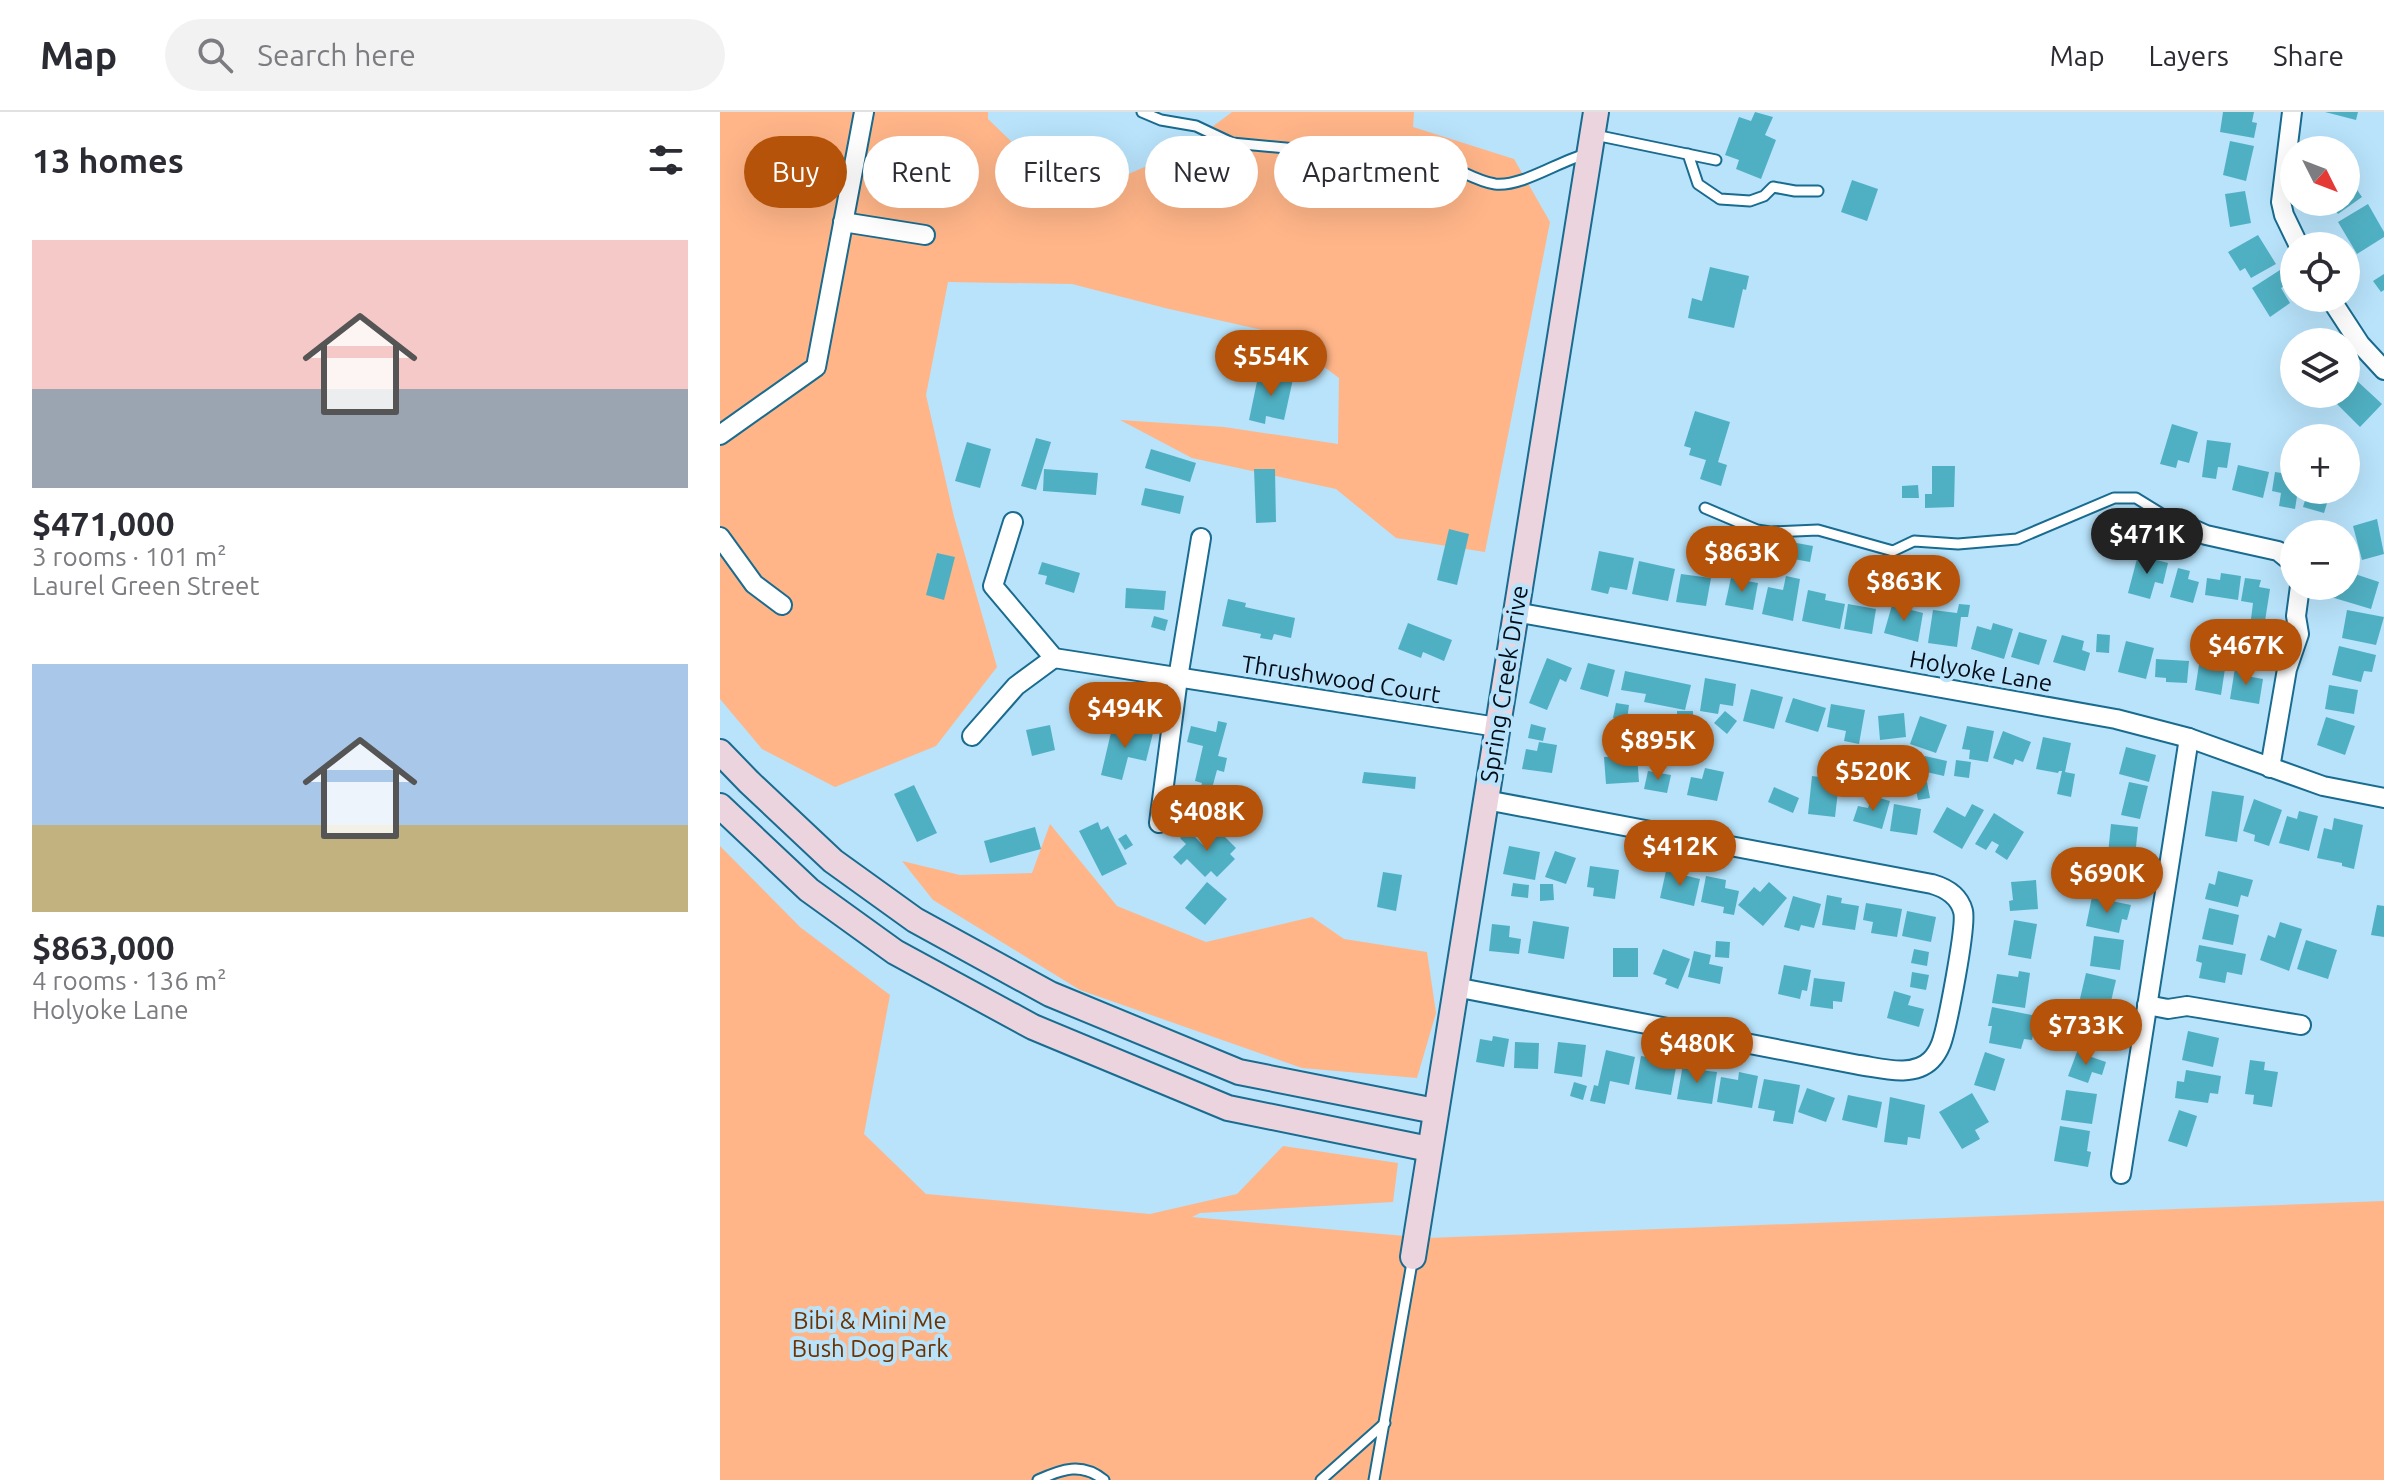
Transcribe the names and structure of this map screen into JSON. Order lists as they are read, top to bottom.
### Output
{
  "streets": {
    "street": ["Holyoke Lane", "Thrushwood Court", "Spring Creek Drive"]
  },
  "crossings": [
    ["Holyoke Lane", "Spring Creek Drive"],
    ["Thrushwood Court", "Spring Creek Drive"]
  ],
  "parks": ["Bibi & Mini Me Bush Dog Park"],
  "north": "bottom right",
  "page": {
    "header": "Map",
    "search": "Search here",
    "nav": ["Map", "Layers", "Share"],
    "heading": "13 homes",
    "map_buttons": ["+", "−"],
    "chip": [
      "Buy",
      "Rent",
      "Filters",
      "New",
      "Apartment"
    ],
    "list": [
      {
        "name": "$471,000",
        "note": "3 rooms · 101 m² · Laurel Green Street"
      },
      {
        "name": "$863,000",
        "note": "4 rooms · 136 m² · Holyoke Lane"
      }
    ],
    "price": [
      "$554K",
      "$471K",
      "$863K",
      "$863K",
      "$467K",
      "$494K",
      "$895K",
      "$520K",
      "$408K",
      "$412K",
      "$690K",
      "$733K",
      "$480K"
    ]
  }
}
